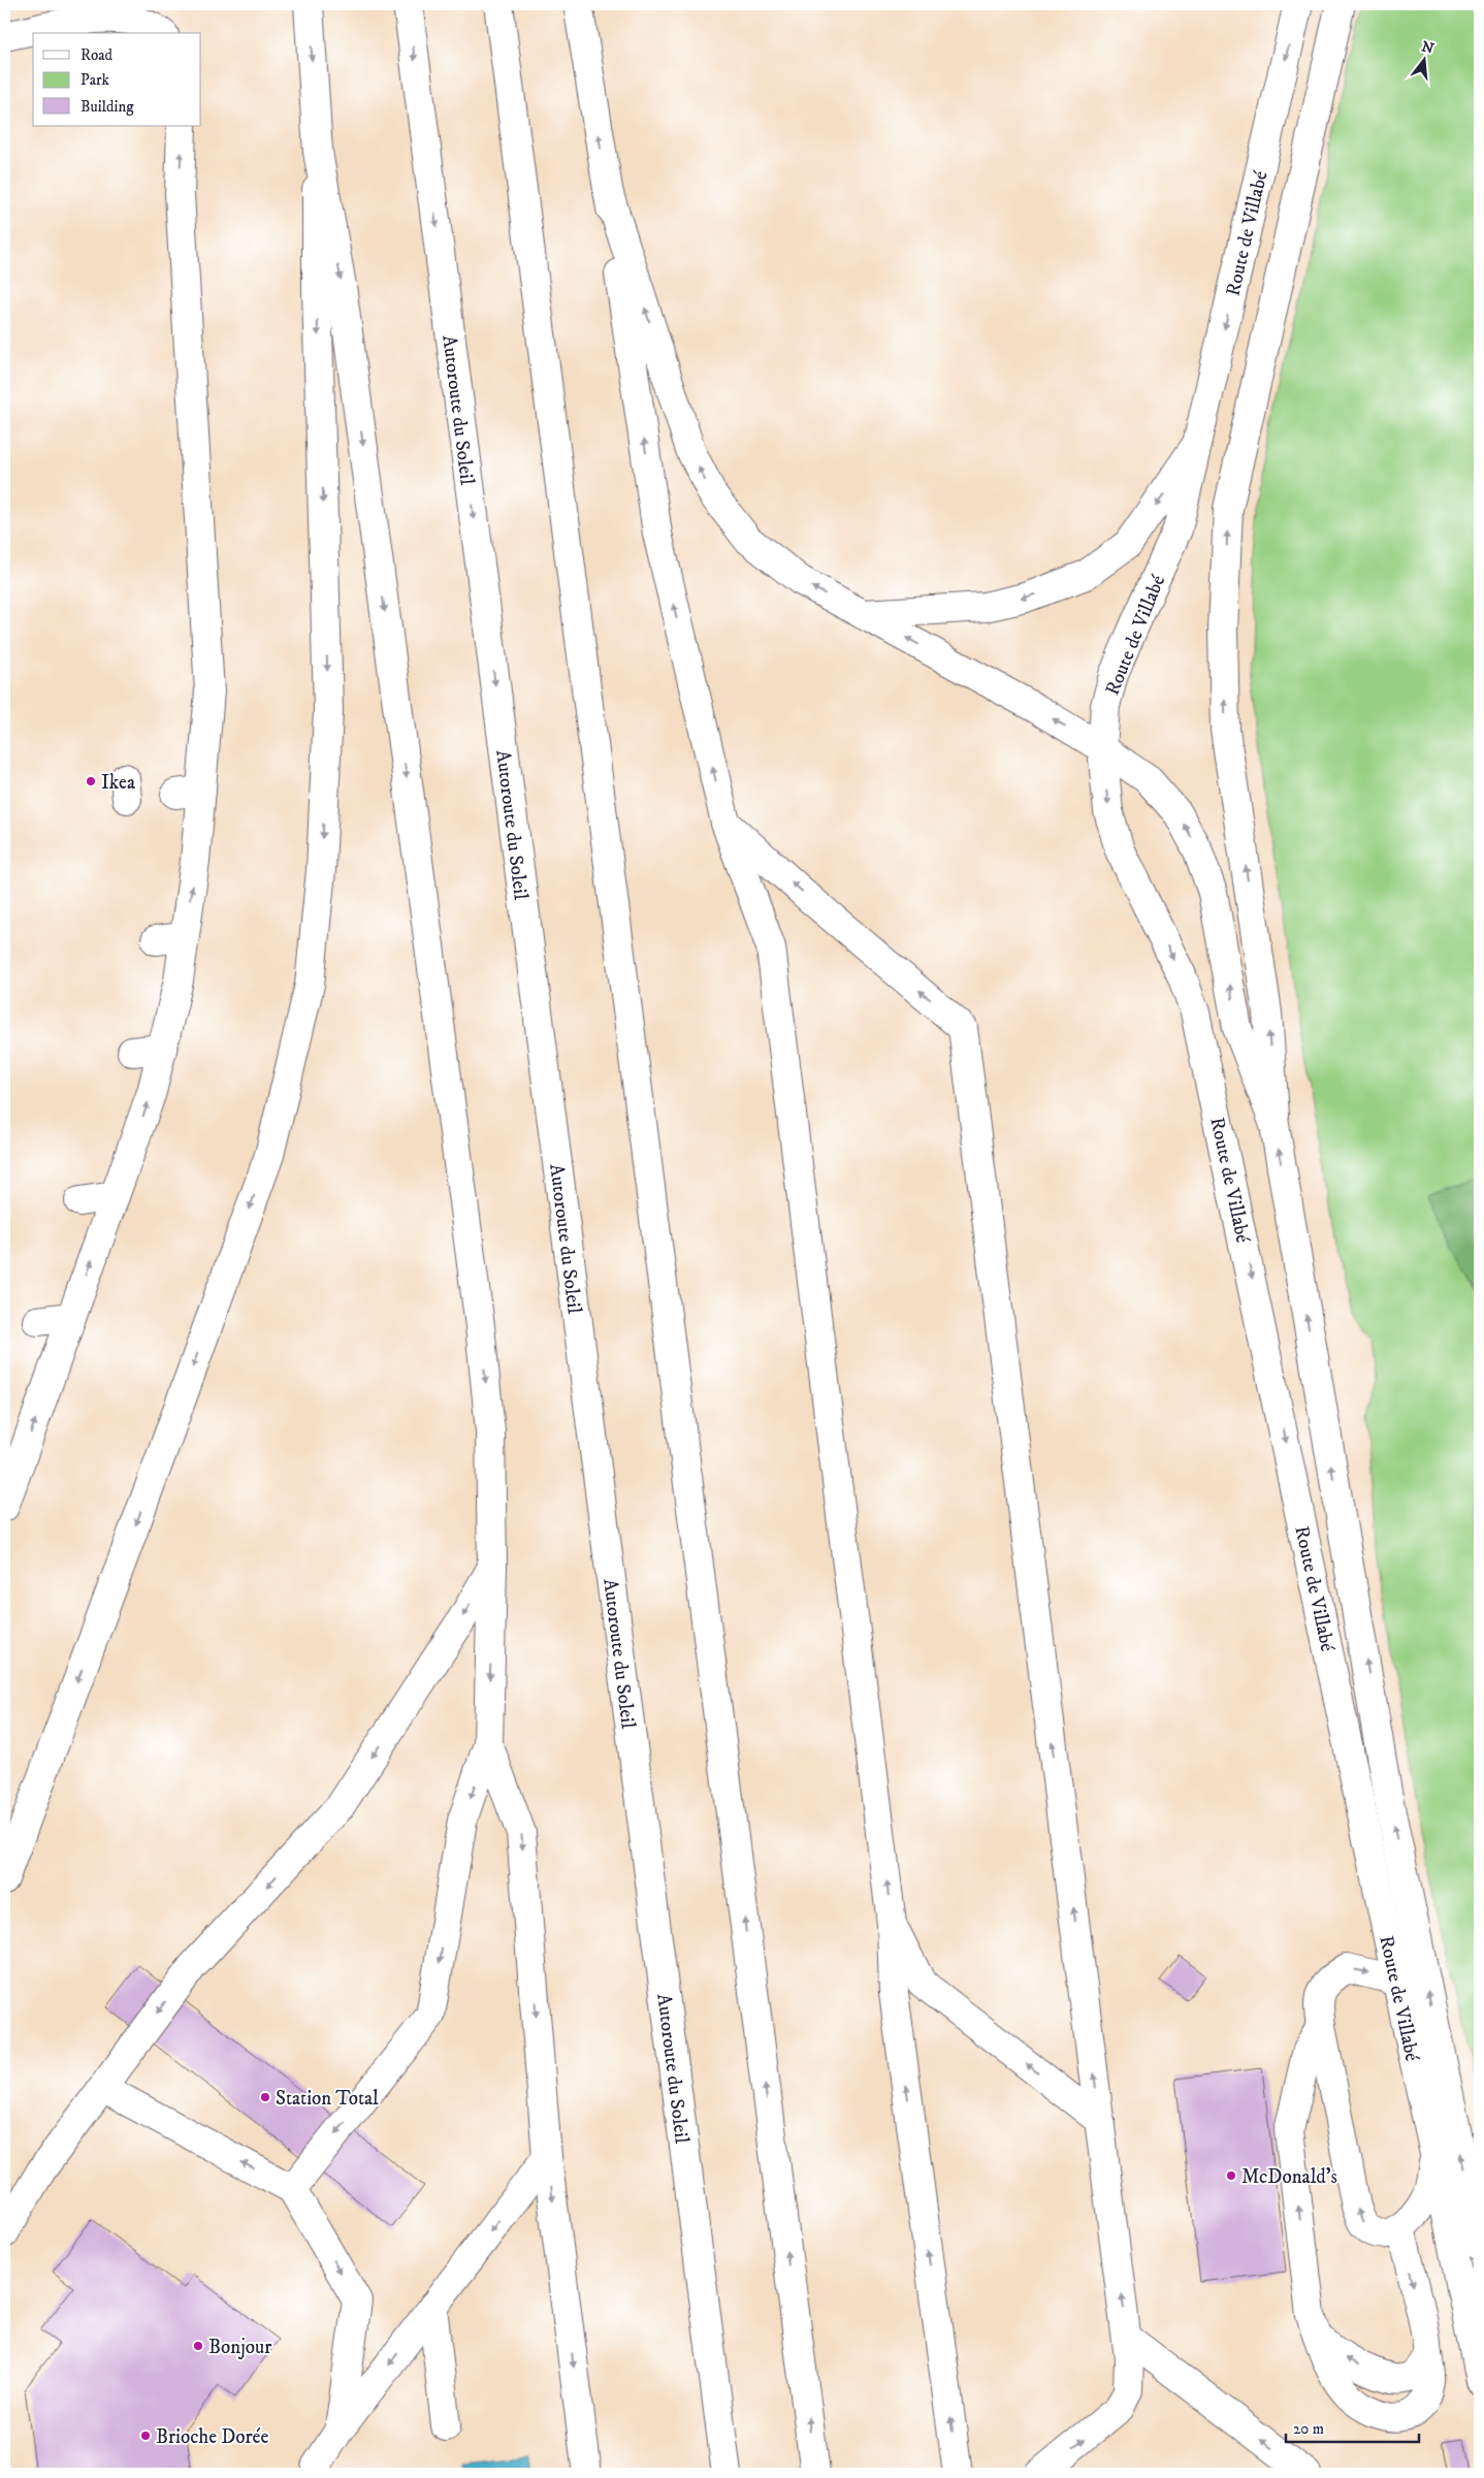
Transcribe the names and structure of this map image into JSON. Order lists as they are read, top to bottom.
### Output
{
  "streets": {
    "main road": ["Route de Villabé", "Autoroute du Soleil"]
  },
  "places": [
    "Ikea",
    "Station Total",
    "McDonald's",
    "Bonjour",
    "Brioche Dorée"
  ],
  "legend": ["Road", "Park", "Building"],
  "scale_bar": "20 m",
  "north": "top"
}
